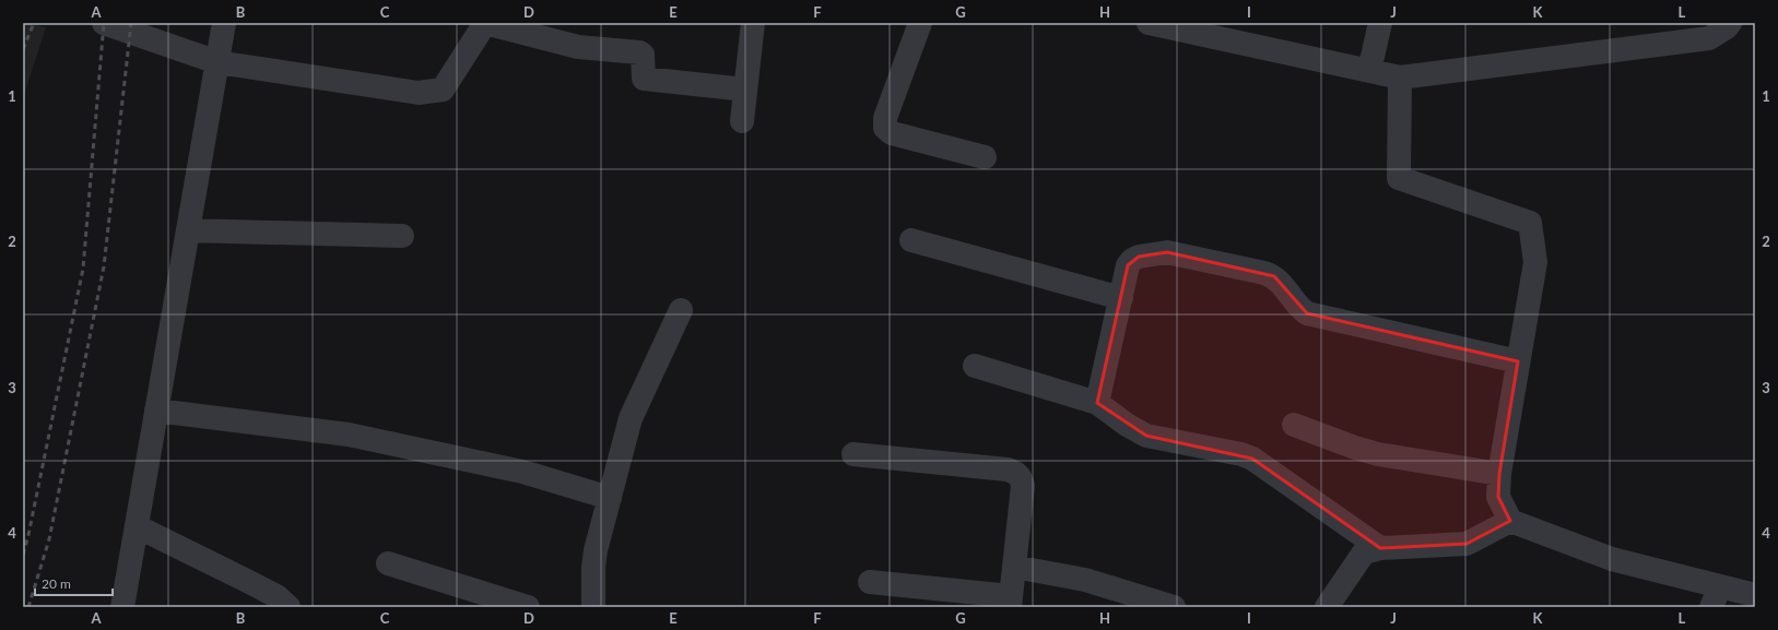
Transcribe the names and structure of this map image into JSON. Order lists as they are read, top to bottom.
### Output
{
  "scale_bar": "20 m",
  "grid": {
    "columns": [
      "A",
      "B",
      "C",
      "D",
      "E",
      "F",
      "G",
      "H",
      "I",
      "J",
      "K",
      "L"
    ],
    "rows": [
      "1",
      "2",
      "3",
      "4"
    ]
  }
}
